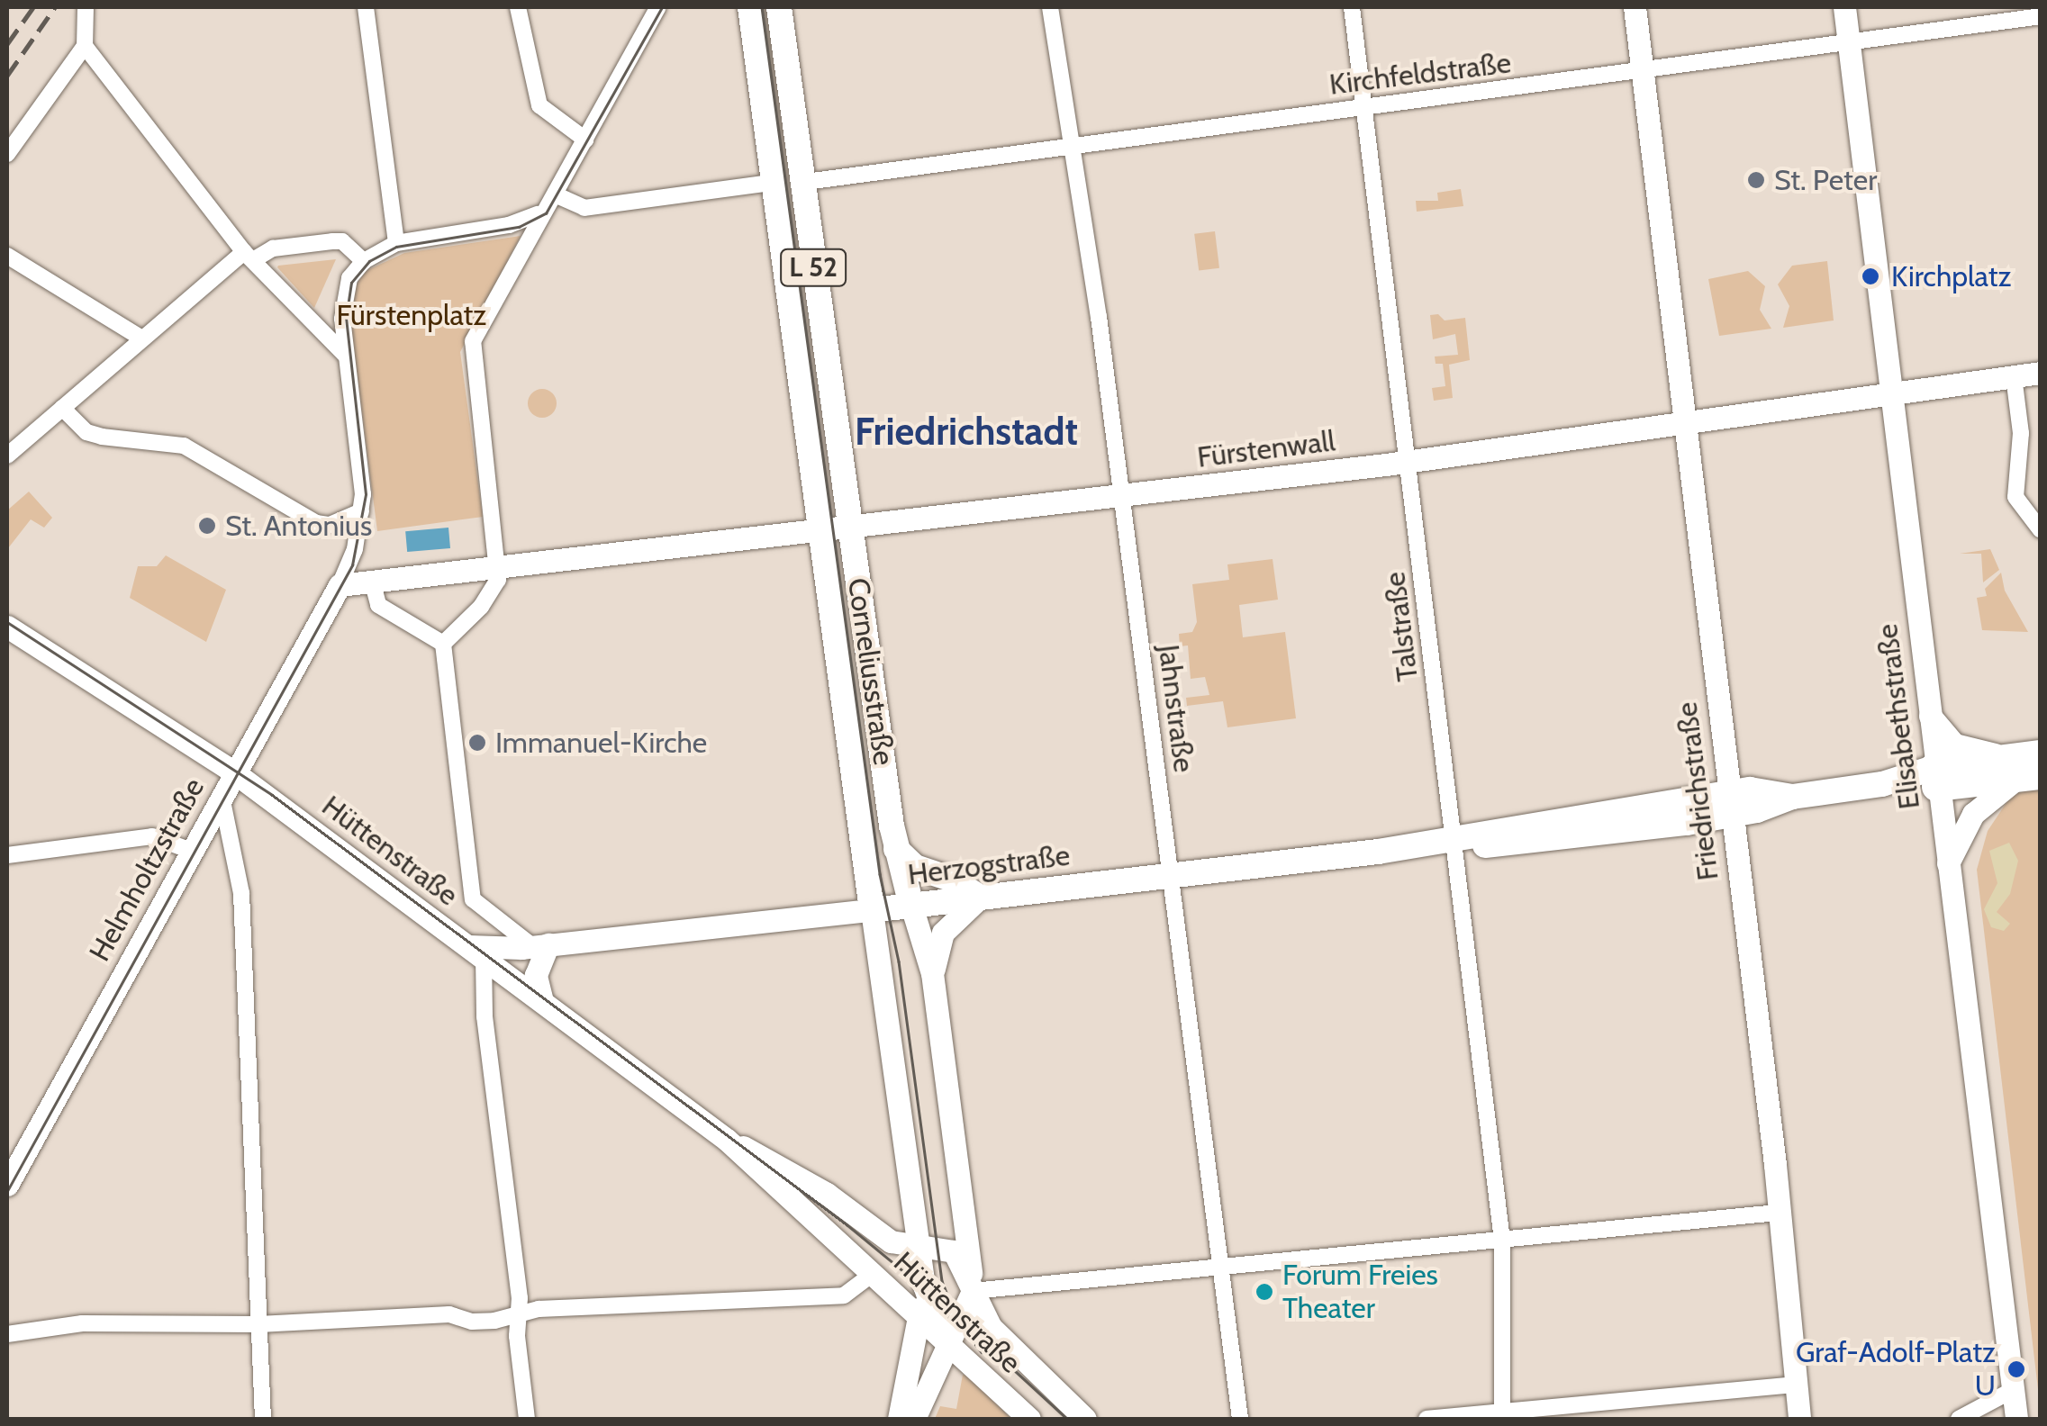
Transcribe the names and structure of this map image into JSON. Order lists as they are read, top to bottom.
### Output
{
  "streets": {
    "main road": [
      "L 52",
      "Fürstenwall",
      "Corneliusstraße",
      "Elisabethstraße",
      "Friedrichstraße",
      "Hüttenstraße",
      "Herzogstraße",
      "Helmholtzstraße"
    ],
    "street": ["Kirchfeldstraße", "Talstraße", "Jahnstraße"]
  },
  "crossings": [
    ["Kirchfeldstraße", "Talstraße"],
    ["Kirchfeldstraße", "Corneliusstraße"],
    ["Kirchfeldstraße", "Jahnstraße"],
    ["Kirchfeldstraße", "Elisabethstraße"],
    ["Kirchfeldstraße", "Friedrichstraße"],
    ["L 52", "Corneliusstraße"],
    ["L 52", "Hüttenstraße"],
    ["Fürstenwall", "Talstraße"],
    ["Fürstenwall", "Corneliusstraße"],
    ["Fürstenwall", "Jahnstraße"],
    ["Fürstenwall", "Elisabethstraße"],
    ["Fürstenwall", "Friedrichstraße"],
    ["Talstraße", "Herzogstraße"],
    ["Corneliusstraße", "Hüttenstraße"],
    ["Corneliusstraße", "Herzogstraße"],
    ["Jahnstraße", "Herzogstraße"],
    ["Elisabethstraße", "Herzogstraße"],
    ["Friedrichstraße", "Herzogstraße"],
    ["Hüttenstraße", "Herzogstraße"],
    ["Hüttenstraße", "Helmholtzstraße"]
  ],
  "districts": ["Friedrichstadt"],
  "parks": ["Fürstenplatz"],
  "places": [
    "St. Peter",
    "Kirchplatz",
    "St. Antonius",
    "Immanuel-Kirche",
    "Forum Freies Theater",
    "Graf-Adolf-Platz U"
  ]
}
